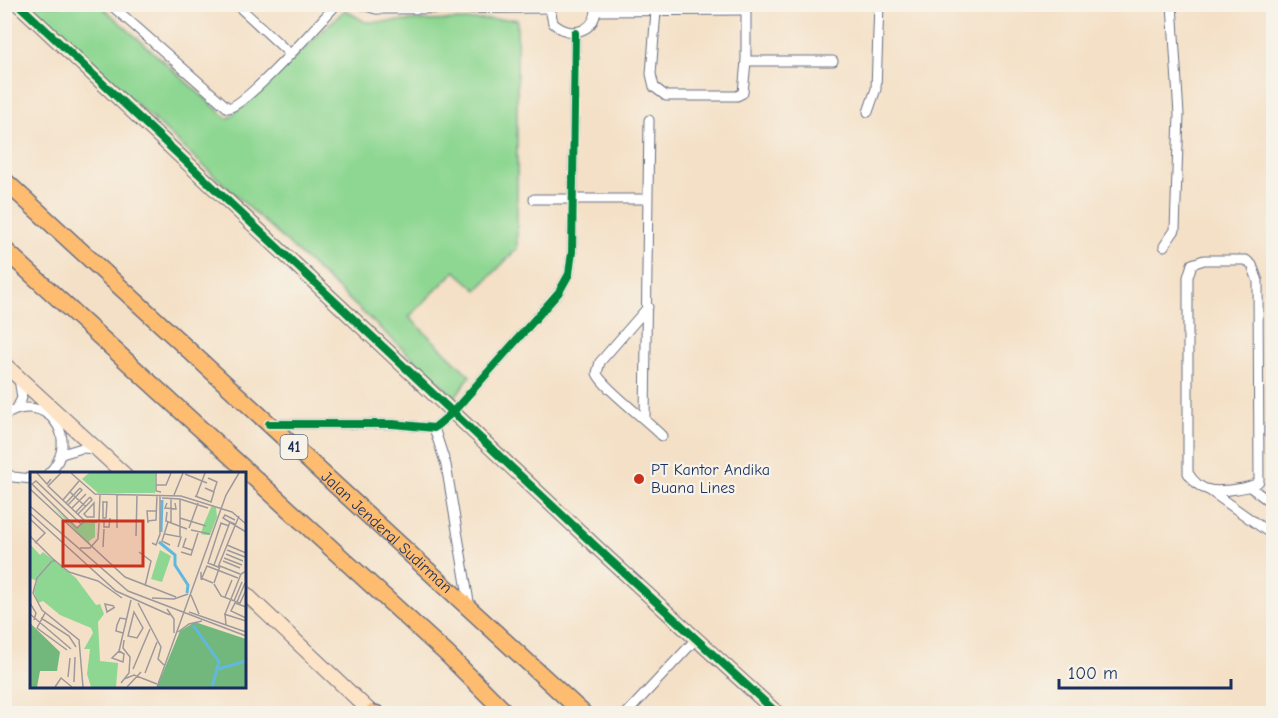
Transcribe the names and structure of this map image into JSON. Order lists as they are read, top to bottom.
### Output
{
  "streets": {
    "highway": ["41", "Jalan Jenderal Sudirman"]
  },
  "places": ["PT Kantor Andika Buana Lines"],
  "scale_bar": "100 m"
}
